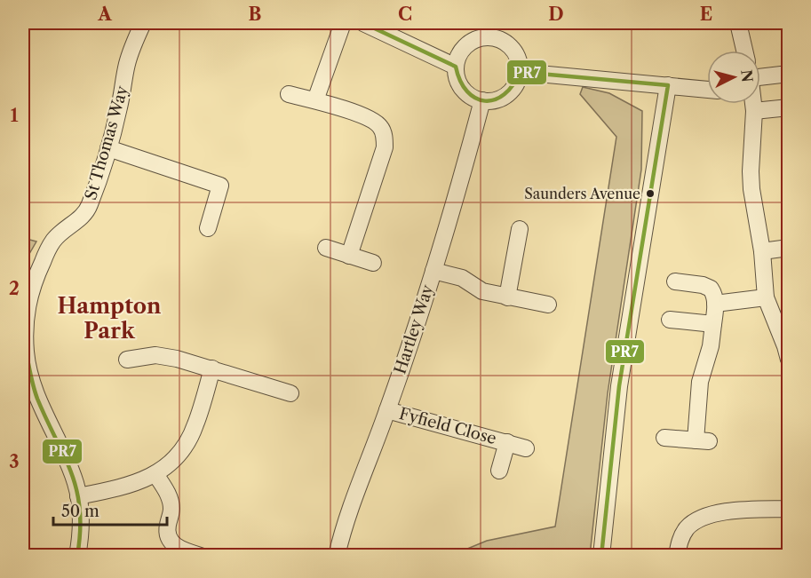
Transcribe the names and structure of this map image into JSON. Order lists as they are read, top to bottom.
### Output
{
  "streets": {
    "street": ["St Thomas Way", "Hartley Way", "Fyfield Close"]
  },
  "crossings": [
    ["Hartley Way", "Fyfield Close"]
  ],
  "districts": ["Hampton Park"],
  "places": ["Saunders Avenue"],
  "lines": ["transit line PR7"],
  "scale_bar": "50 m",
  "north": "right",
  "grid": {
    "columns": [
      "A",
      "B",
      "C",
      "D",
      "E"
    ],
    "rows": ["1", "2", "3"]
  }
}
